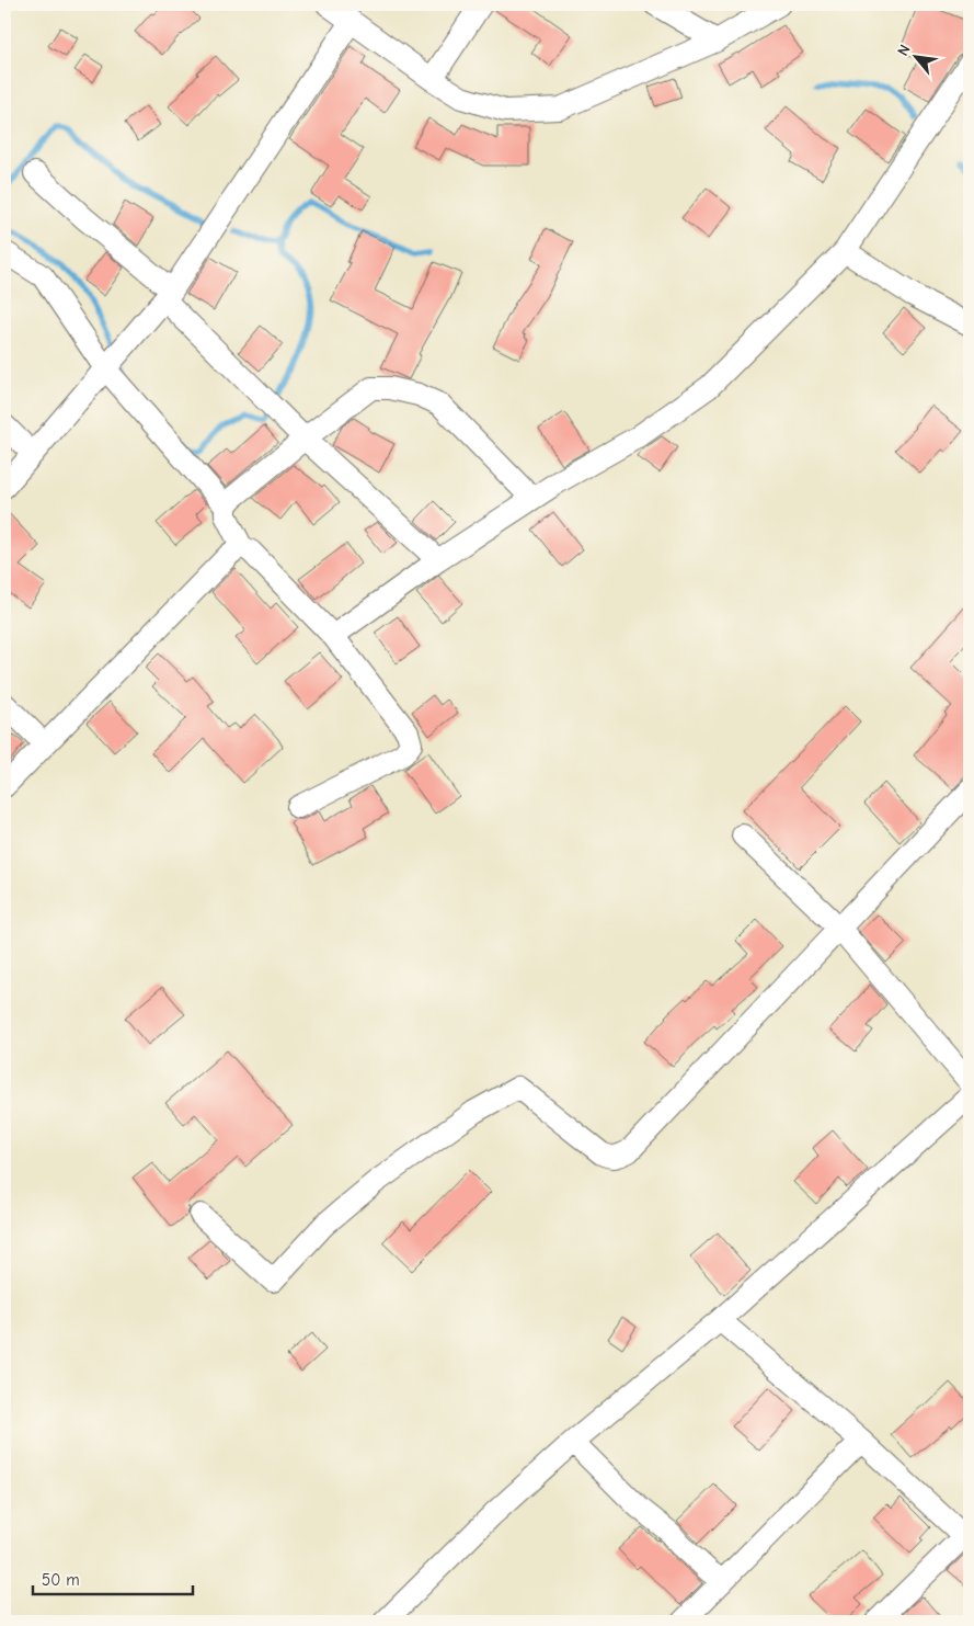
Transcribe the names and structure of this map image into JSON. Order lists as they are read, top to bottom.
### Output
{
  "scale_bar": "50 m",
  "north": "top left"
}
